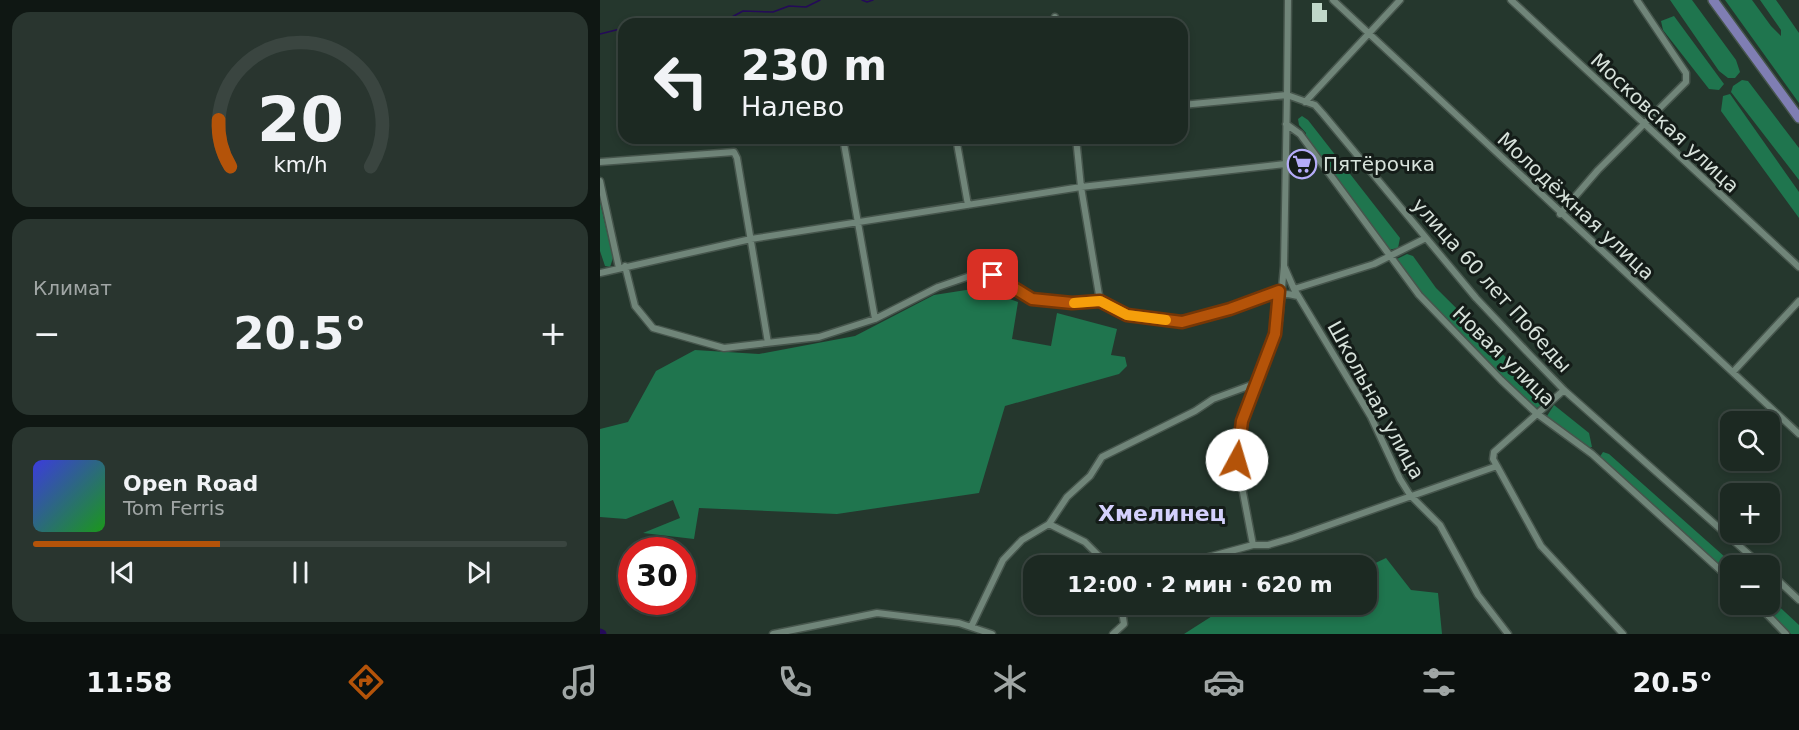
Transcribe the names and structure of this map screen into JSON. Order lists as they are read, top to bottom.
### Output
{
  "streets": {
    "street": [
      "Московская улица",
      "Молодёжная улица",
      "улица 60 лет Победы",
      "Новая улица",
      "Школьная улица"
    ]
  },
  "districts": ["Хмелинец"],
  "places": {
    "supermarket": ["Пятёрочка"]
  },
  "page": {
    "turn": ["230 m", "Налево"],
    "tile": "Климат",
    "heat": ["−", "20.5°", "+"],
    "map_buttons": ["+", "−"],
    "song": ["Open Road", "Tom Ferris"],
    "limit": "30",
    "trip": "12:00 · 2 мин · 620 m",
    "tabs": ["11:58", "20.5°"],
    "gauge": ["20", "km/h"]
  }
}
